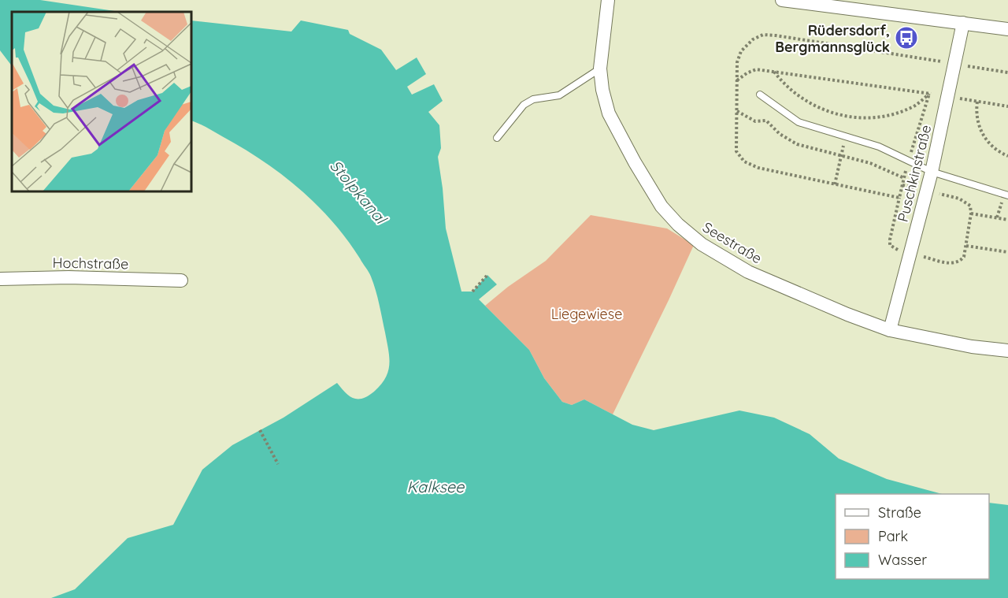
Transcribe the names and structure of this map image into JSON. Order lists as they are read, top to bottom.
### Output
{
  "streets": {
    "street": ["Puschkinstraße", "Seestraße", "Hochstraße"]
  },
  "crossings": [
    ["Puschkinstraße", "Seestraße"]
  ],
  "water": ["Stolpkanal", "Kalksee"],
  "parks": ["Liegewiese"],
  "places": {
    "bus stop": ["Rüdersdorf, Bergmannsglück"]
  },
  "legend": ["Straße", "Park", "Wasser"]
}
